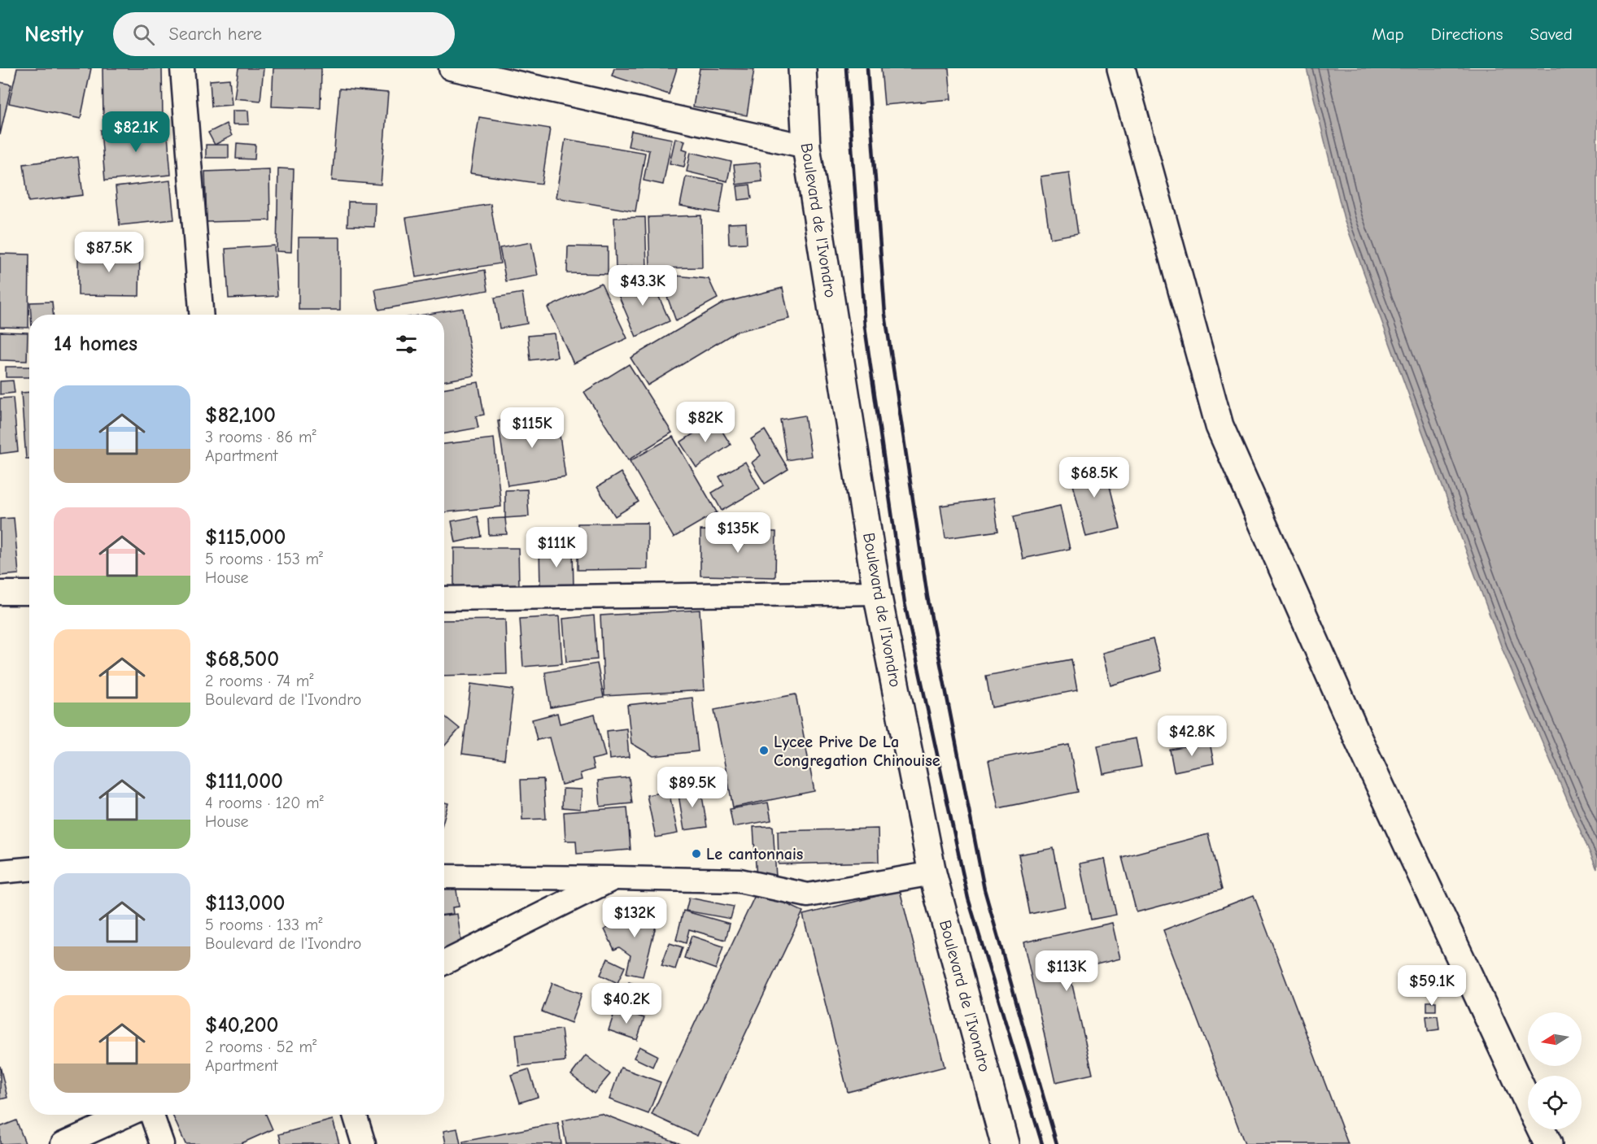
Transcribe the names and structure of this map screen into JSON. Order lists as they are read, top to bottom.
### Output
{
  "streets": {
    "main road": ["Boulevard de l'Ivondro"]
  },
  "places": ["Lycee Prive De La Congregation Chinouise", "Le cantonnais"],
  "north": "left",
  "page": {
    "header": "Nestly",
    "search": "Search here",
    "nav": ["Map", "Directions", "Saved"],
    "price": [
      "$82.1K",
      "$87.5K",
      "$43.3K",
      "$82K",
      "$115K",
      "$68.5K",
      "$135K",
      "$111K",
      "$42.8K",
      "$89.5K",
      "$132K",
      "$113K",
      "$59.1K",
      "$40.2K"
    ],
    "heading": "14 homes",
    "list": [
      {
        "name": "$82,100",
        "note": "3 rooms · 86 m² · Apartment"
      },
      {
        "name": "$115,000",
        "note": "5 rooms · 153 m² · House"
      },
      {
        "name": "$68,500",
        "note": "2 rooms · 74 m² · Boulevard de l'Ivondro"
      },
      {
        "name": "$111,000",
        "note": "4 rooms · 120 m² · House"
      },
      {
        "name": "$113,000",
        "note": "5 rooms · 133 m² · Boulevard de l'Ivondro"
      },
      {
        "name": "$40,200",
        "note": "2 rooms · 52 m² · Apartment"
      }
    ]
  }
}
